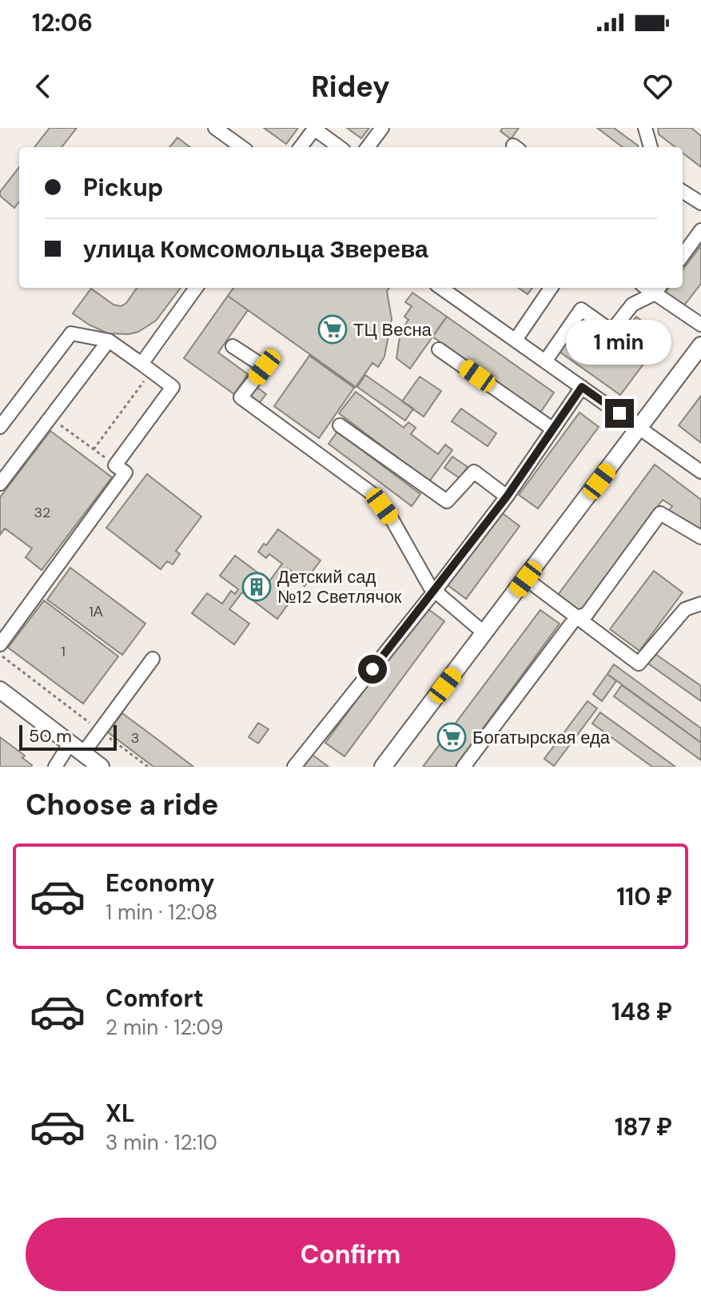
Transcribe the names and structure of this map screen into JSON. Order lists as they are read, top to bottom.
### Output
{
  "places": {
    "supermarket": ["ТЦ Весна", "Богатырская еда"],
    "building": ["Детский сад №12 Светлячок"]
  },
  "house_numbers": [
    "32",
    "1А",
    "1",
    "3"
  ],
  "scale_bar": "50 m",
  "page": {
    "status": "12:06",
    "header": "Ridey",
    "banner": ["Pickup", "улица Комсомольца Зверева"],
    "bubble": "1 min",
    "scale": "50 m",
    "heading": "Choose a ride",
    "list": [
      {
        "name": "Economy",
        "note": "1 min · 12:08",
        "value": "110 ₽"
      },
      {
        "name": "Comfort",
        "note": "2 min · 12:09",
        "value": "148 ₽"
      },
      {
        "name": "XL",
        "note": "3 min · 12:10",
        "value": "187 ₽"
      }
    ],
    "buttons": "Confirm"
  }
}
